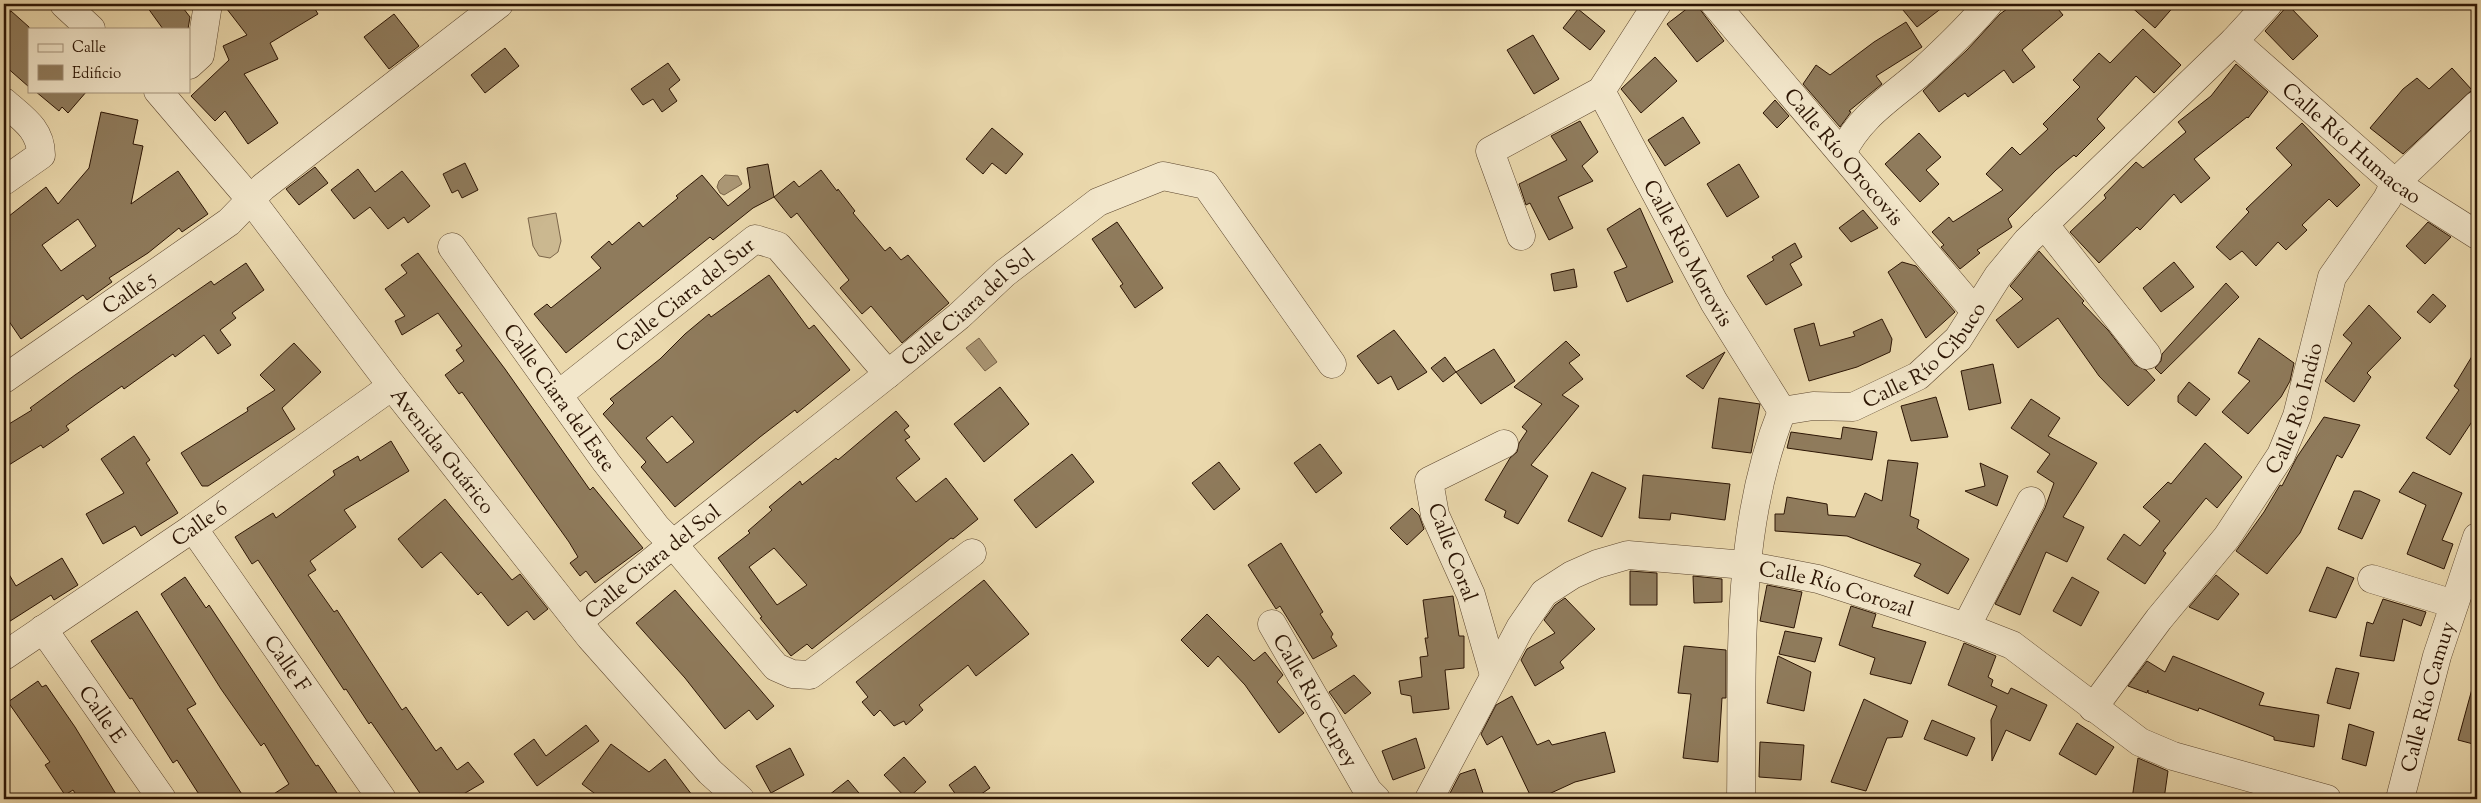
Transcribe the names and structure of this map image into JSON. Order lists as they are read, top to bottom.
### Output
{
  "streets": {
    "street": [
      "Calle Río Humacao",
      "Calle Río Orocovis",
      "Calle Río Morovis",
      "Calle 5",
      "Calle Ciara del Sur",
      "Calle Ciara del Sol",
      "Calle Río Cibuco",
      "Calle Ciara del Este",
      "Calle Río Indio",
      "Avenida Guárico",
      "Calle 6",
      "Calle Coral",
      "Calle Río Corozal",
      "Calle F",
      "Calle Río Camuy",
      "Calle Río Cupey",
      "Calle E"
    ]
  },
  "crossings": [
    ["Calle Río Humacao", "Calle Río Cibuco"],
    ["Calle Río Humacao", "Calle Río Indio"],
    ["Calle Río Orocovis", "Calle Río Cibuco"],
    ["Calle Río Morovis", "Calle Río Cibuco"],
    ["Calle 5", "Avenida Guárico"],
    ["Calle Ciara del Sur", "Calle Ciara del Sol"],
    ["Calle Ciara del Sur", "Calle Ciara del Este"],
    ["Calle Ciara del Sol", "Calle Ciara del Este"],
    ["Calle Ciara del Sol", "Avenida Guárico"],
    ["Calle Río Indio", "Calle Río Corozal"],
    ["Avenida Guárico", "Calle 6"],
    ["Calle 6", "Calle F"],
    ["Calle 6", "Calle E"],
    ["Calle Coral", "Calle Río Corozal"]
  ],
  "legend": ["Calle", "Edificio"]
}
